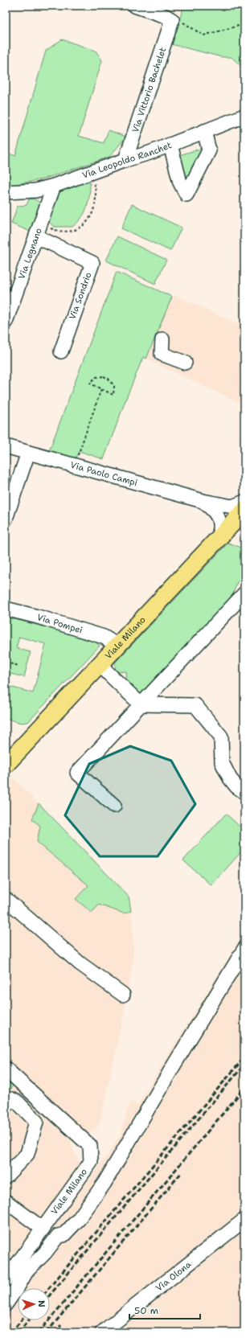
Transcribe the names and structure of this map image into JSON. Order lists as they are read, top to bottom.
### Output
{
  "streets": {
    "main road": ["Viale Milano"],
    "street": [
      "Via Vittorio Bachelet",
      "Via Leopoldo Ranchet",
      "Via Legnano",
      "Via Sondrio",
      "Via Paolo Campi",
      "Via Pompei",
      "Via Olona"
    ]
  },
  "crossings": [
    ["Via Vittorio Bachelet", "Via Leopoldo Ranchet"],
    ["Via Leopoldo Ranchet", "Via Legnano"],
    ["Via Legnano", "Via Sondrio"],
    ["Via Paolo Campi", "Viale Milano"],
    ["Via Pompei", "Viale Milano"]
  ],
  "scale_bar": "50 m",
  "north": "right"
}
